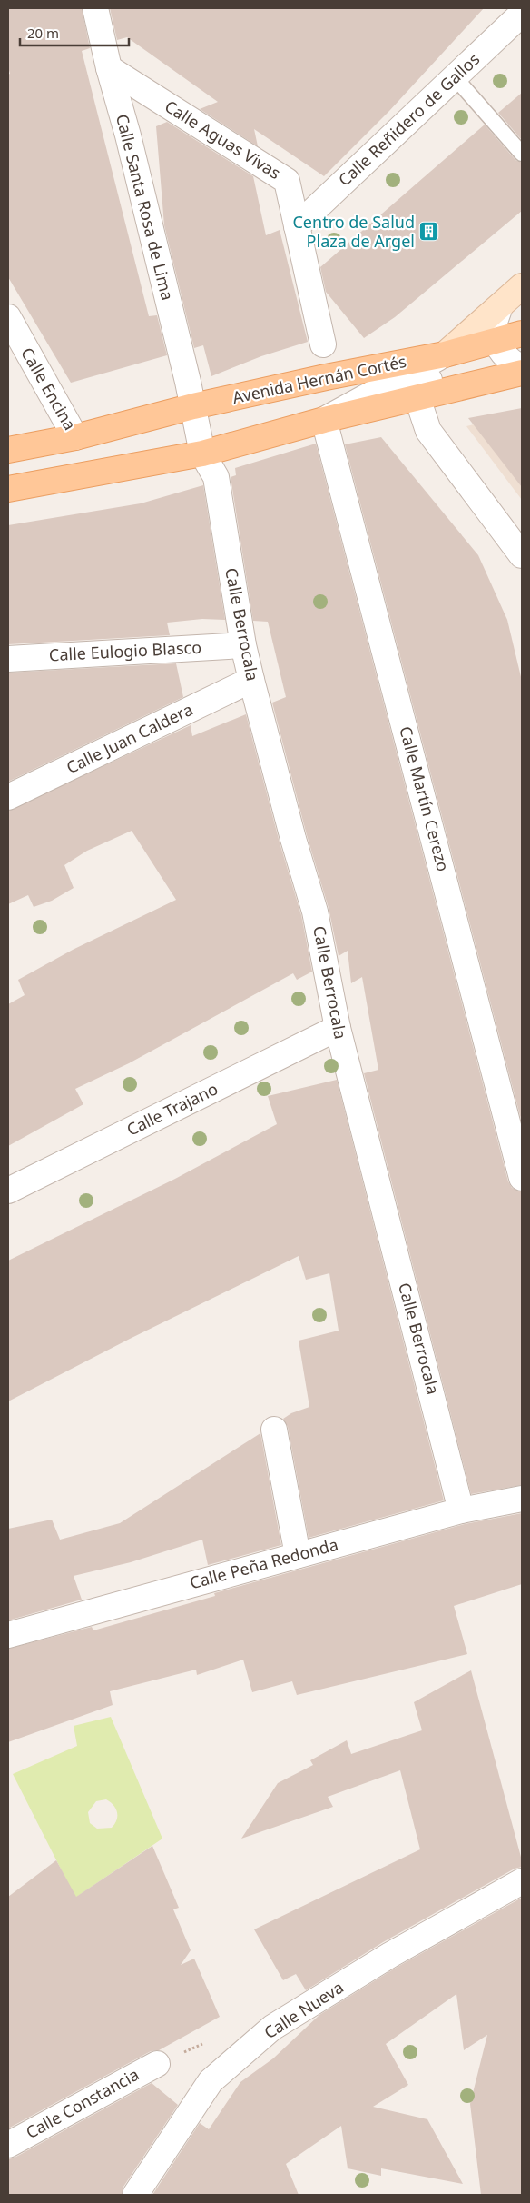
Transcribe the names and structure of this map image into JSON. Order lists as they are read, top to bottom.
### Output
{
  "streets": {
    "main road": ["Avenida Hernán Cortés"],
    "street": [
      "Calle Reñidero de Gallos",
      "Calle Aguas Vivas",
      "Calle Santa Rosa de Lima",
      "Calle Encina",
      "Calle Berrocala",
      "Calle Eulogio Blasco",
      "Calle Juan Caldera",
      "Calle Martín Cerezo",
      "Calle Trajano",
      "Calle Peña Redonda",
      "Calle Nueva",
      "Calle Constancia"
    ]
  },
  "crossings": [
    ["Calle Reñidero de Gallos", "Calle Aguas Vivas"],
    ["Calle Aguas Vivas", "Calle Santa Rosa de Lima"],
    ["Calle Santa Rosa de Lima", "Avenida Hernán Cortés"],
    ["Avenida Hernán Cortés", "Calle Encina"],
    ["Avenida Hernán Cortés", "Calle Berrocala"],
    ["Avenida Hernán Cortés", "Calle Martín Cerezo"],
    ["Calle Berrocala", "Calle Eulogio Blasco"],
    ["Calle Berrocala", "Calle Juan Caldera"],
    ["Calle Berrocala", "Calle Trajano"],
    ["Calle Berrocala", "Calle Peña Redonda"]
  ],
  "places": {
    "building": ["Centro de Salud Plaza de Argel"]
  },
  "scale_bar": "20 m"
}
